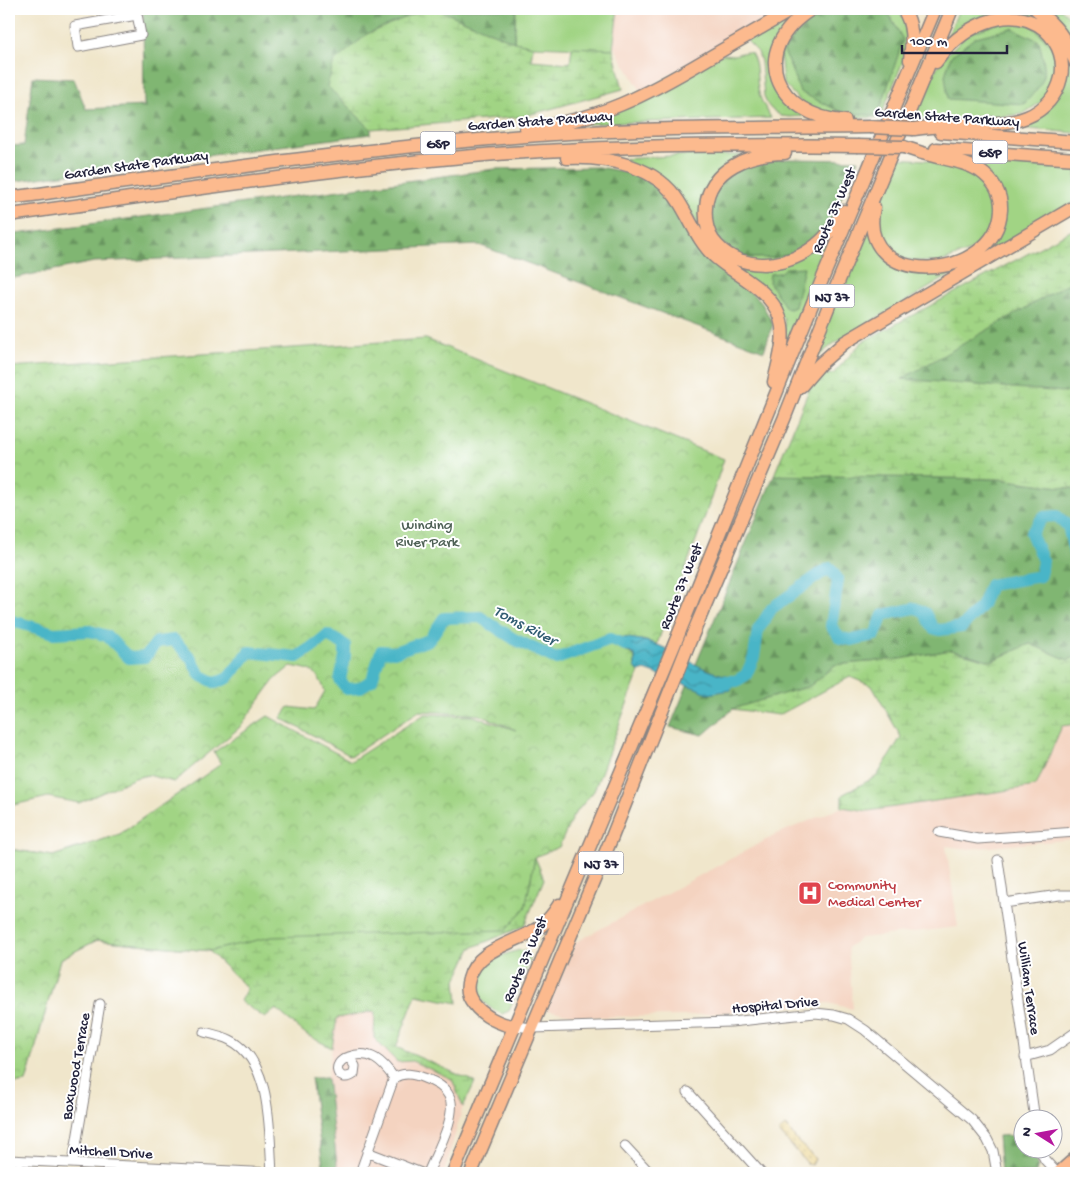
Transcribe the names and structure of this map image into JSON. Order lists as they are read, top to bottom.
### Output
{
  "streets": {
    "highway": [
      "Garden State Parkway",
      "GSP",
      "Route 37 West",
      "NJ 37"
    ],
    "street": [
      "William Terrace",
      "Hospital Drive",
      "Boxwood Terrace",
      "Mitchell Drive"
    ]
  },
  "crossings": [
    ["Route 37 West", "Hospital Drive"],
    ["Boxwood Terrace", "Mitchell Drive"]
  ],
  "water": ["Toms River"],
  "parks": ["Winding River Park"],
  "places": {
    "hospital": ["Community Medical Center"]
  },
  "scale_bar": "100 m",
  "north": "left"
}
